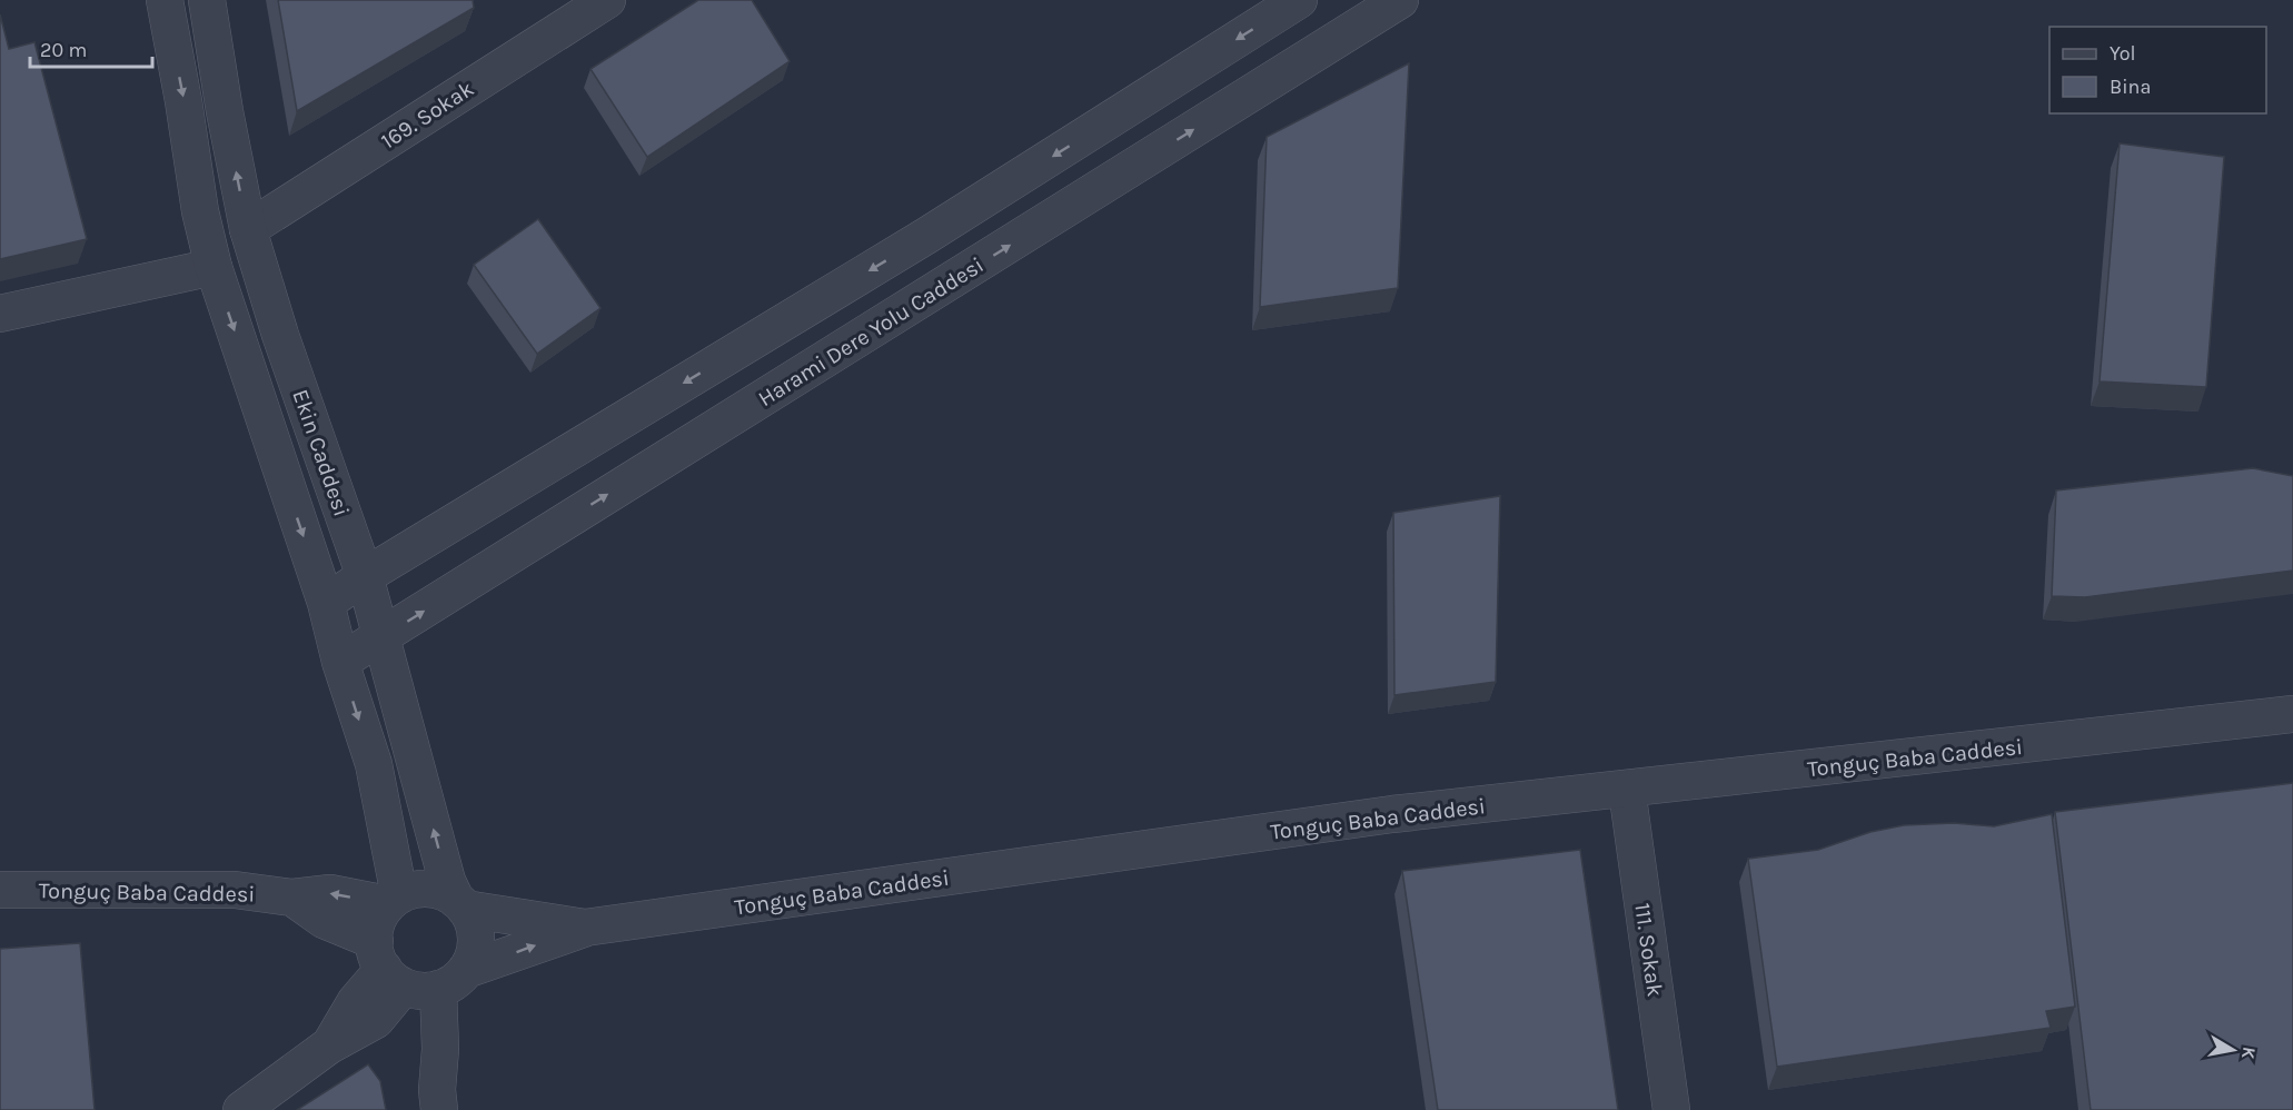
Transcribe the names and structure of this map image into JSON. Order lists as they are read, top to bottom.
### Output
{
  "streets": {
    "street": [
      "169. Sokak",
      "Harami Dere Yolu Caddesi",
      "Ekin Caddesi",
      "Tonguç Baba Caddesi",
      "111. Sokak"
    ]
  },
  "crossings": [
    ["169. Sokak", "Ekin Caddesi"],
    ["Harami Dere Yolu Caddesi", "Ekin Caddesi"],
    ["Ekin Caddesi", "Tonguç Baba Caddesi"],
    ["Tonguç Baba Caddesi", "111. Sokak"]
  ],
  "legend": ["Yol", "Bina"],
  "scale_bar": "20 m",
  "north": "right"
}
